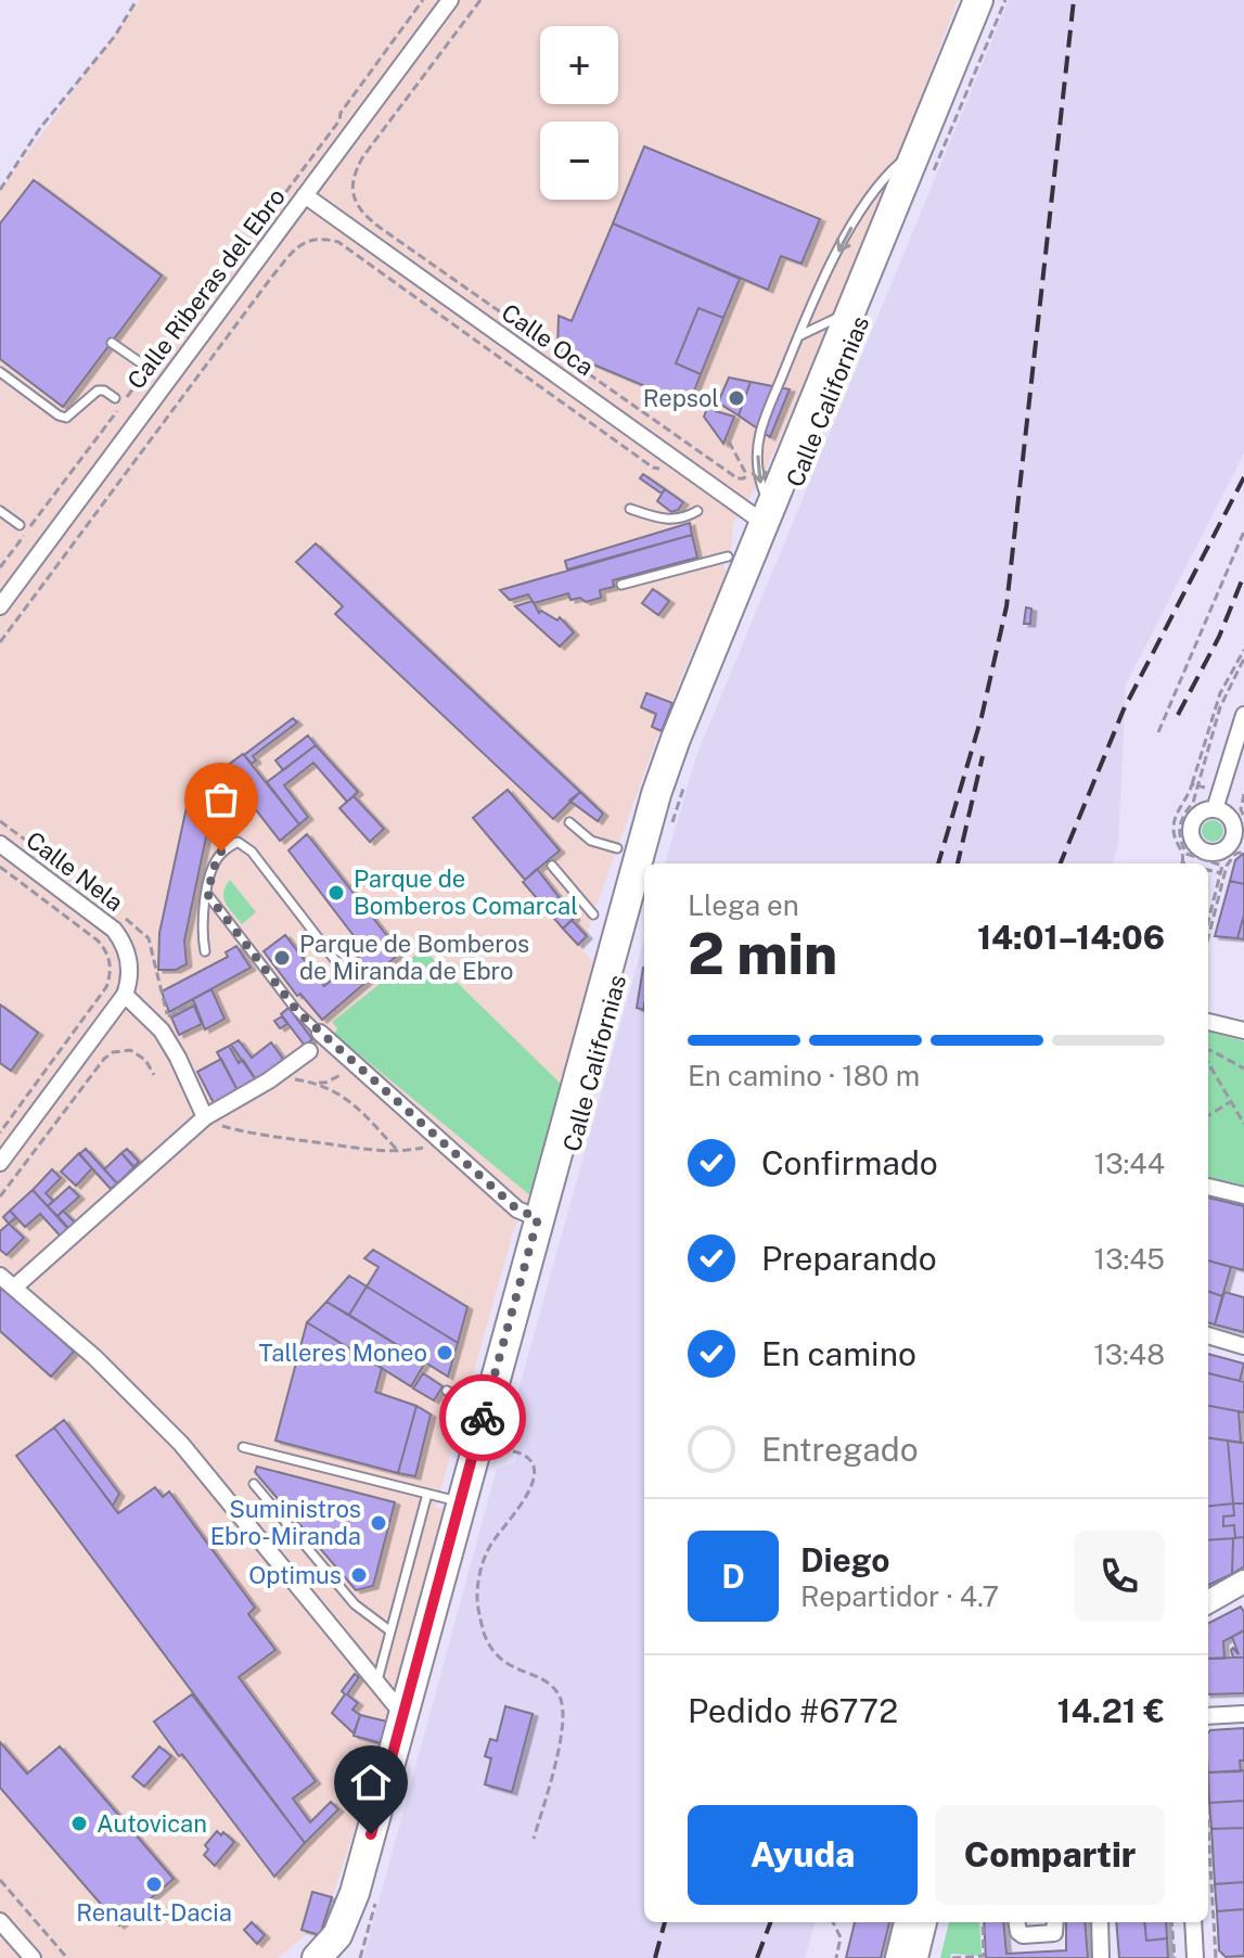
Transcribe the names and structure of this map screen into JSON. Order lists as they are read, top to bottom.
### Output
{
  "streets": {
    "highway": ["Calle Californias"],
    "street": ["Calle Riberas del Ebro", "Calle Oca", "Calle Nela"]
  },
  "crossings": [
    ["Calle Riberas del Ebro", "Calle Oca"],
    ["Calle Oca", "Calle Californias"]
  ],
  "places": [
    "Repsol",
    "Parque de Bomberos Comarcal",
    "Parque de Bomberos de Miranda de Ebro",
    "Talleres Moneo",
    "Suministros Ebro-Miranda",
    "Optimus",
    "Autovican",
    "Renault-Dacia"
  ],
  "page": {
    "map_buttons": ["+", "−"],
    "heading": ["2 min", "Llega en", "14:01–14:06"],
    "panel": [
      "Diego",
      "Repartidor · 4.7",
      "Pedido #6772",
      "14.21 €"
    ],
    "bar": "En camino · 180 m",
    "list": [
      ["Confirmado", "13:44"],
      ["Preparando", "13:45"],
      ["En camino", "13:48"],
      "Entregado"
    ],
    "round": "D",
    "buttons": ["Ayuda", "Compartir"]
  }
}
